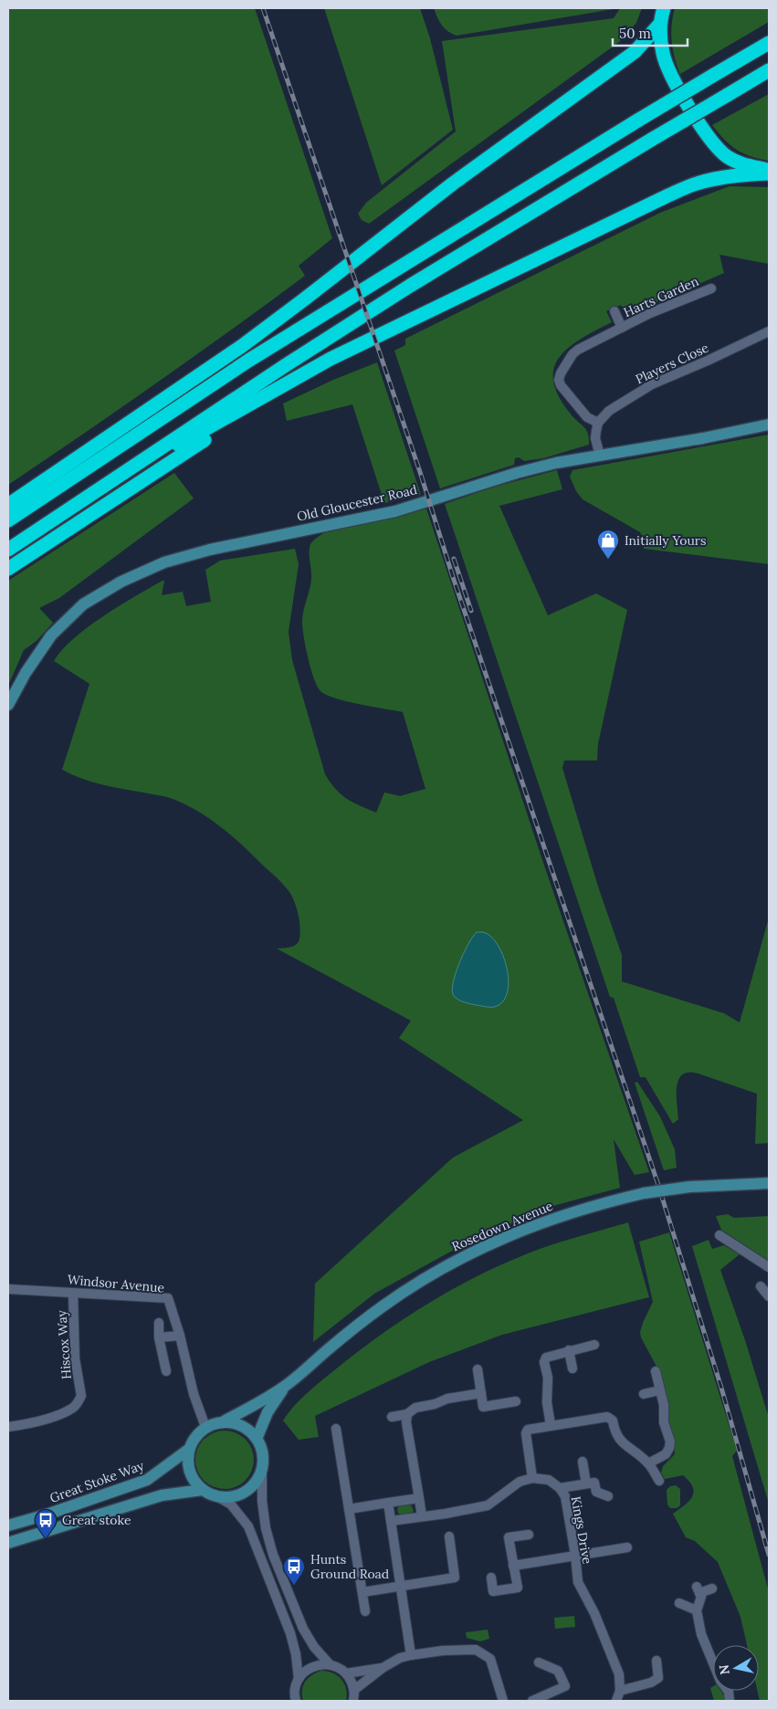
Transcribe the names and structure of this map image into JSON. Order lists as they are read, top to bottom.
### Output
{
  "streets": {
    "street": [
      "Harts Garden",
      "Players Close",
      "Old Gloucester Road",
      "Rosedown Avenue",
      "Windsor Avenue",
      "Hiscox Way",
      "Great Stoke Way",
      "Kings Drive"
    ]
  },
  "crossings": [
    ["Harts Garden", "Players Close"],
    ["Rosedown Avenue", "Windsor Avenue"],
    ["Rosedown Avenue", "Great Stoke Way"],
    ["Windsor Avenue", "Hiscox Way"],
    ["Windsor Avenue", "Great Stoke Way"]
  ],
  "places": {
    "shop": ["Initially Yours"],
    "bus stop": ["Great stoke", "Hunts Ground Road"]
  },
  "scale_bar": "50 m",
  "north": "left"
}
